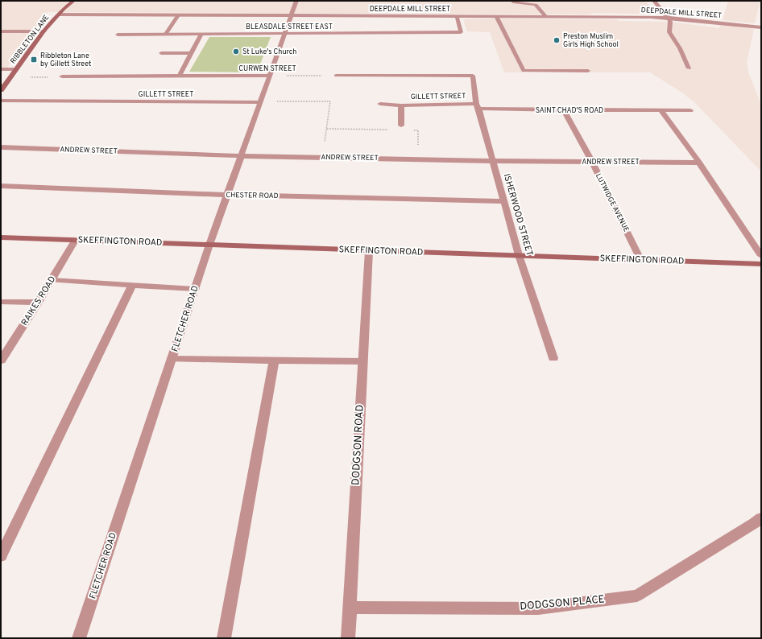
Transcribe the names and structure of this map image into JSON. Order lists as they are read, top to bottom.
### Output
{
  "streets": {
    "street": [
      "DEEPDALE MILL STREET",
      "BLEASDALE STREET EAST",
      "RIBBLETON LANE",
      "CURWEN STREET",
      "GILLETT STREET",
      "SAINT CHAD'S ROAD",
      "ANDREW STREET",
      "CHESTER ROAD",
      "LUTWIDGE AVENUE",
      "ISHERWOOD STREET",
      "SKEFFINGTON ROAD",
      "RAIKES ROAD",
      "FLETCHER ROAD",
      "DODGSON ROAD",
      "DODGSON PLACE"
    ]
  },
  "crossings": [
    ["DEEPDALE MILL STREET", "BLEASDALE STREET EAST"],
    ["DEEPDALE MILL STREET", "RIBBLETON LANE"],
    ["DEEPDALE MILL STREET", "FLETCHER ROAD"],
    ["BLEASDALE STREET EAST", "FLETCHER ROAD"],
    ["CURWEN STREET", "ISHERWOOD STREET"],
    ["CURWEN STREET", "FLETCHER ROAD"],
    ["GILLETT STREET", "SAINT CHAD'S ROAD"],
    ["GILLETT STREET", "ISHERWOOD STREET"],
    ["GILLETT STREET", "FLETCHER ROAD"],
    ["SAINT CHAD'S ROAD", "LUTWIDGE AVENUE"],
    ["SAINT CHAD'S ROAD", "ISHERWOOD STREET"],
    ["ANDREW STREET", "LUTWIDGE AVENUE"],
    ["ANDREW STREET", "ISHERWOOD STREET"],
    ["ANDREW STREET", "FLETCHER ROAD"],
    ["CHESTER ROAD", "ISHERWOOD STREET"],
    ["CHESTER ROAD", "FLETCHER ROAD"],
    ["LUTWIDGE AVENUE", "SKEFFINGTON ROAD"],
    ["ISHERWOOD STREET", "SKEFFINGTON ROAD"],
    ["SKEFFINGTON ROAD", "RAIKES ROAD"],
    ["SKEFFINGTON ROAD", "FLETCHER ROAD"],
    ["SKEFFINGTON ROAD", "DODGSON ROAD"],
    ["DODGSON ROAD", "DODGSON PLACE"]
  ],
  "places": {
    "other": ["Preston Muslim Girls High School", "St Luke's Church"],
    "transit": ["Ribbleton Lane by Gillett Street"]
  }
}
